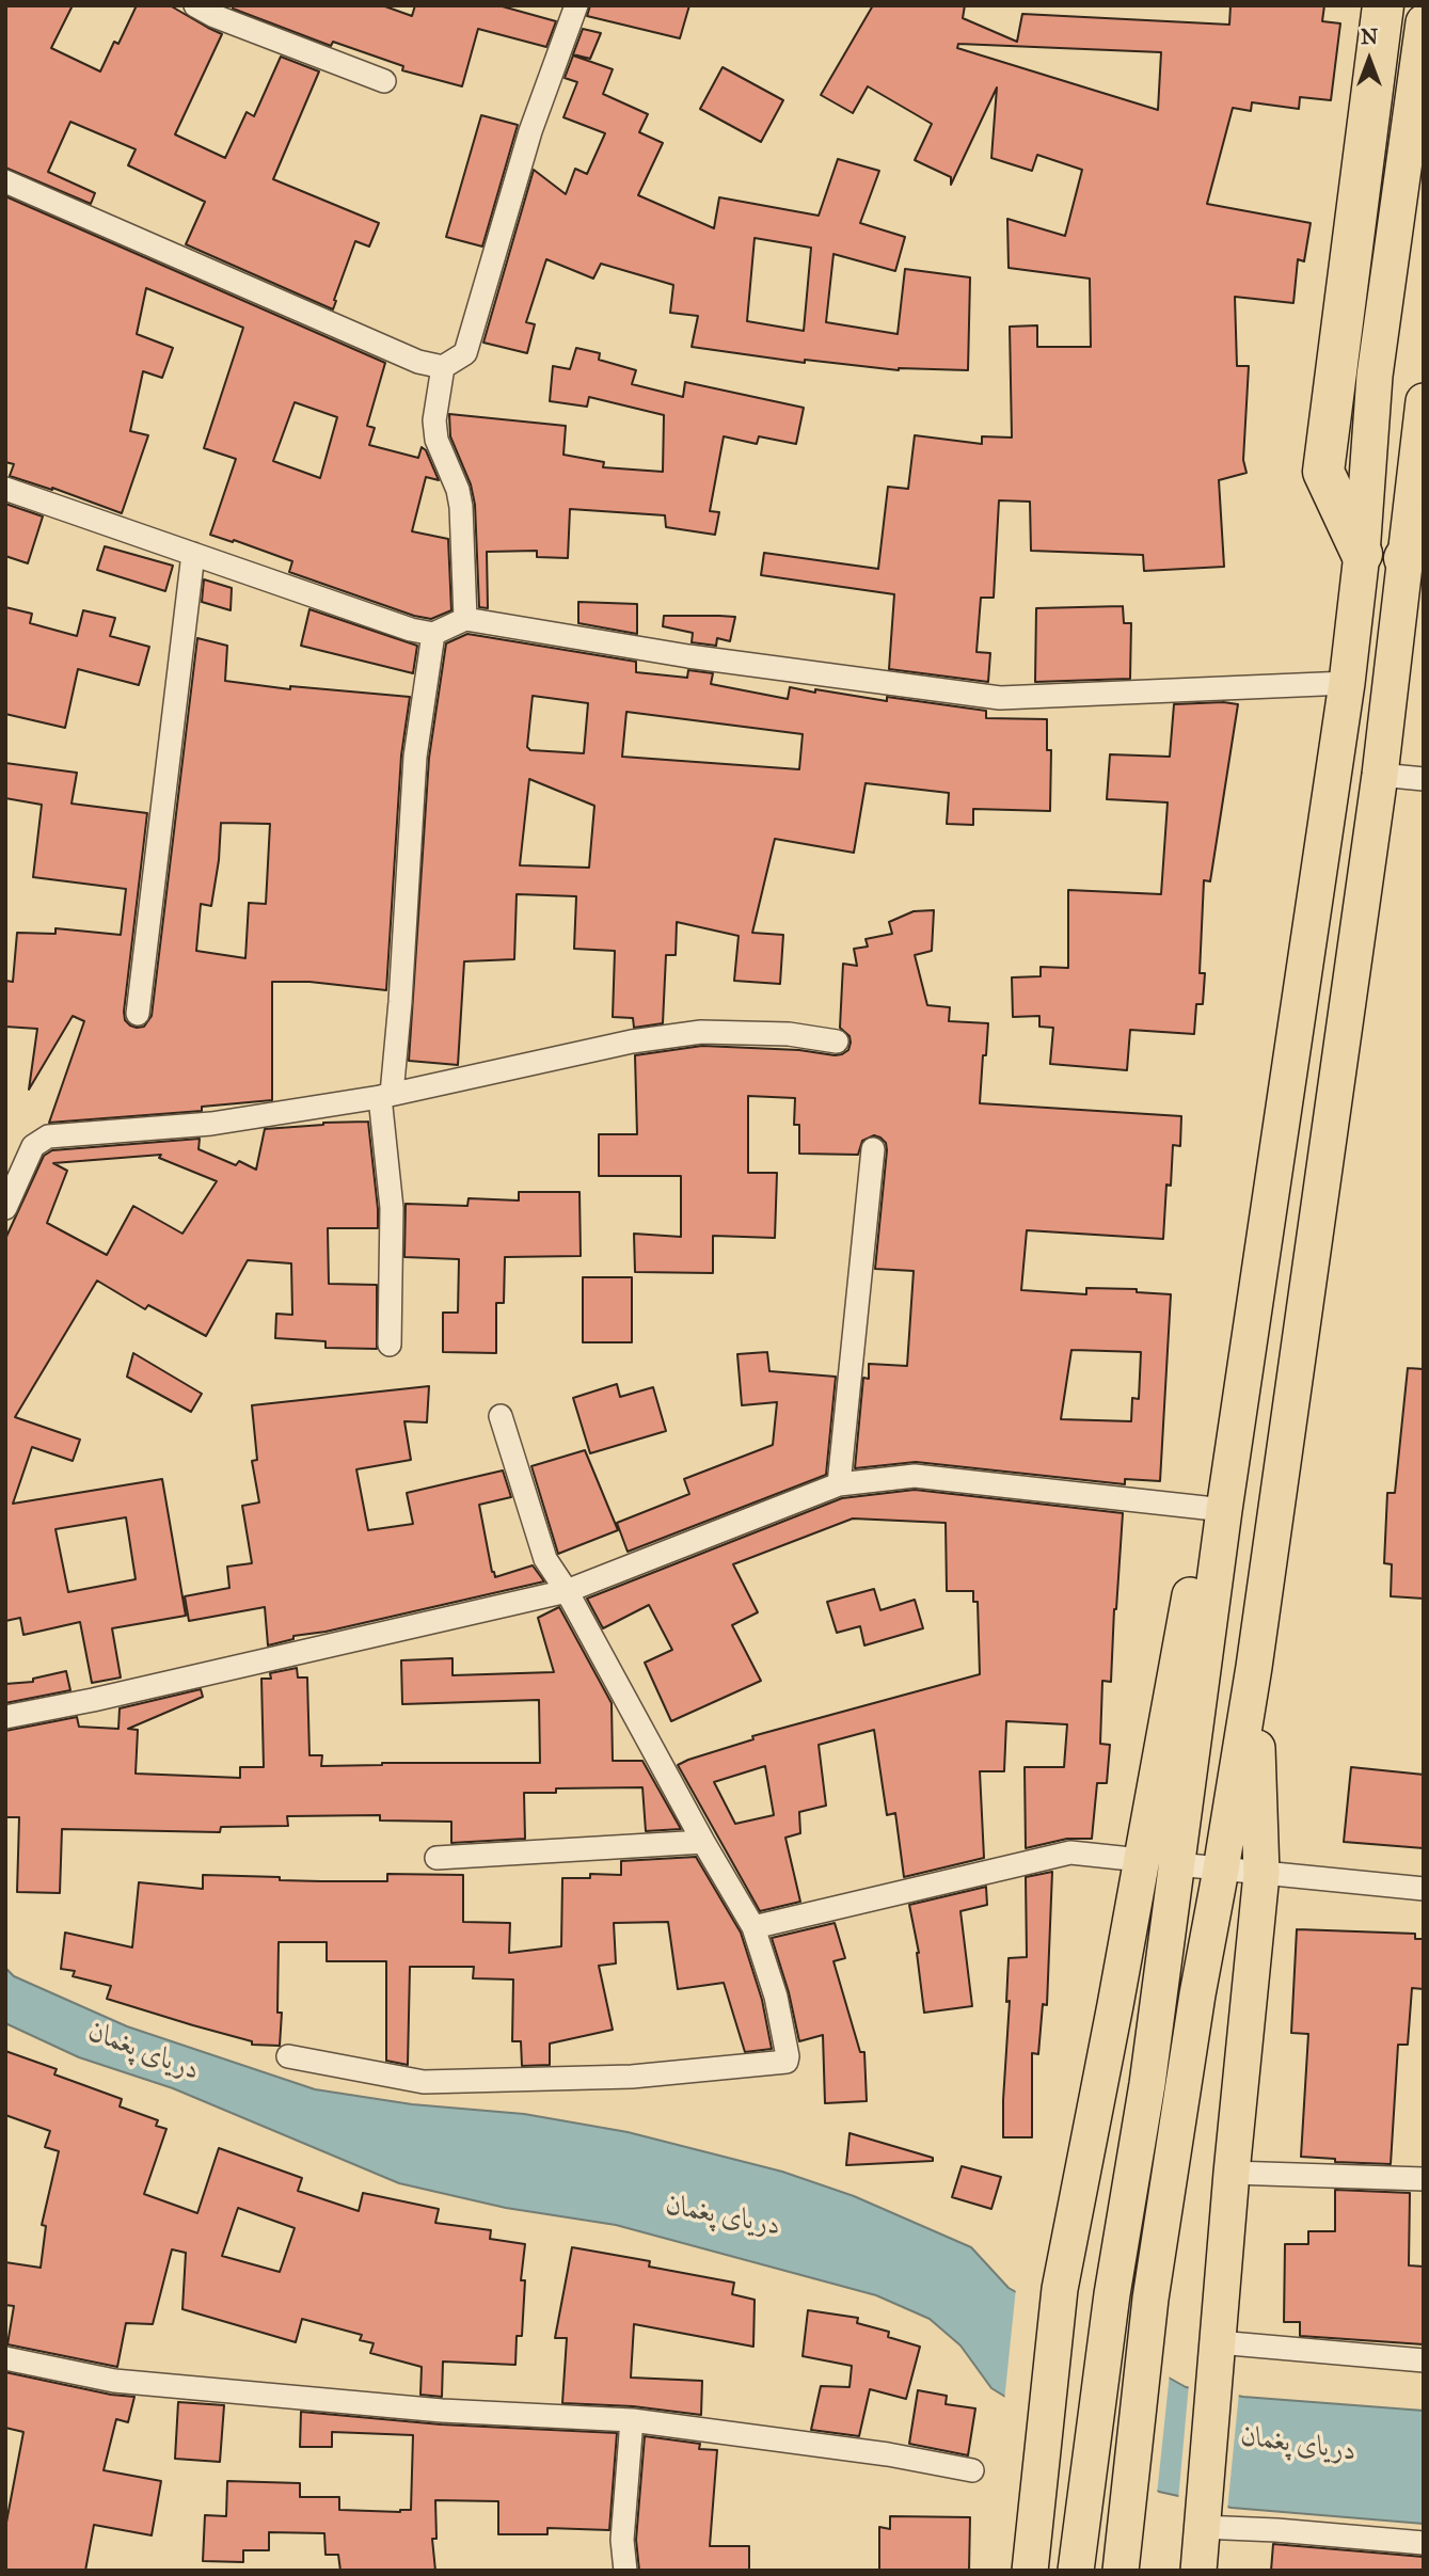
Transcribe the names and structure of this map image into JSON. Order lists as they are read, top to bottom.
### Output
{
  "water": ["دریای پغمان"],
  "north": "top"
}
